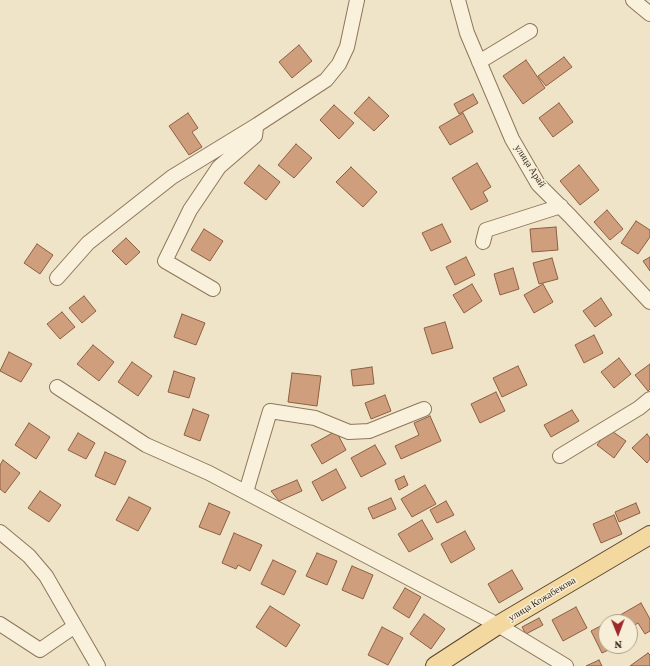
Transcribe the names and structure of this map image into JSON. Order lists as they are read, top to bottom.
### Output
{
  "streets": {
    "main road": ["улица Кожабекова"],
    "street": ["улица Арай"]
  },
  "north": "bottom"
}
